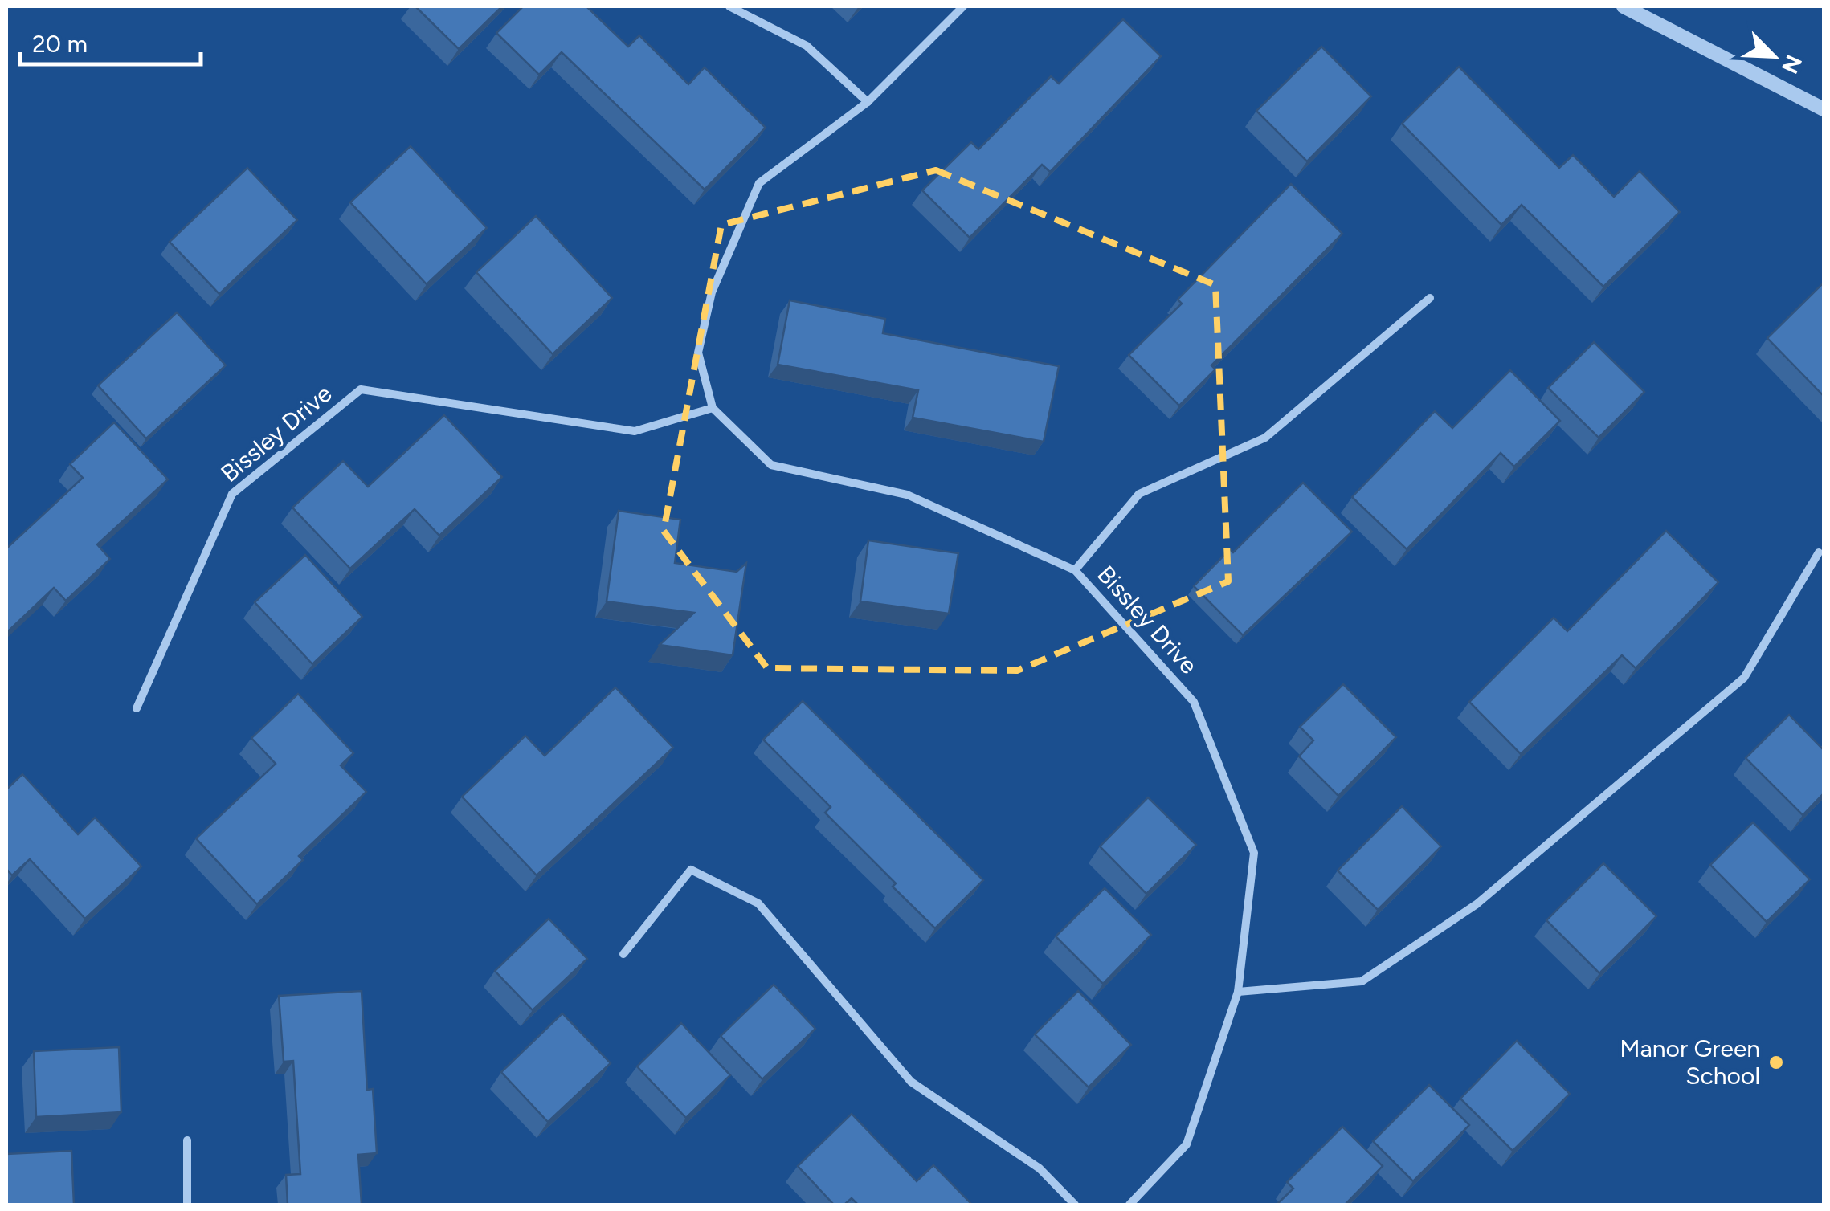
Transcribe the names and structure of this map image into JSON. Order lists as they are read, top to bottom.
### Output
{
  "streets": {
    "street": ["Bissley Drive"]
  },
  "places": ["Manor Green School"],
  "scale_bar": "20 m",
  "north": "bottom right"
}
